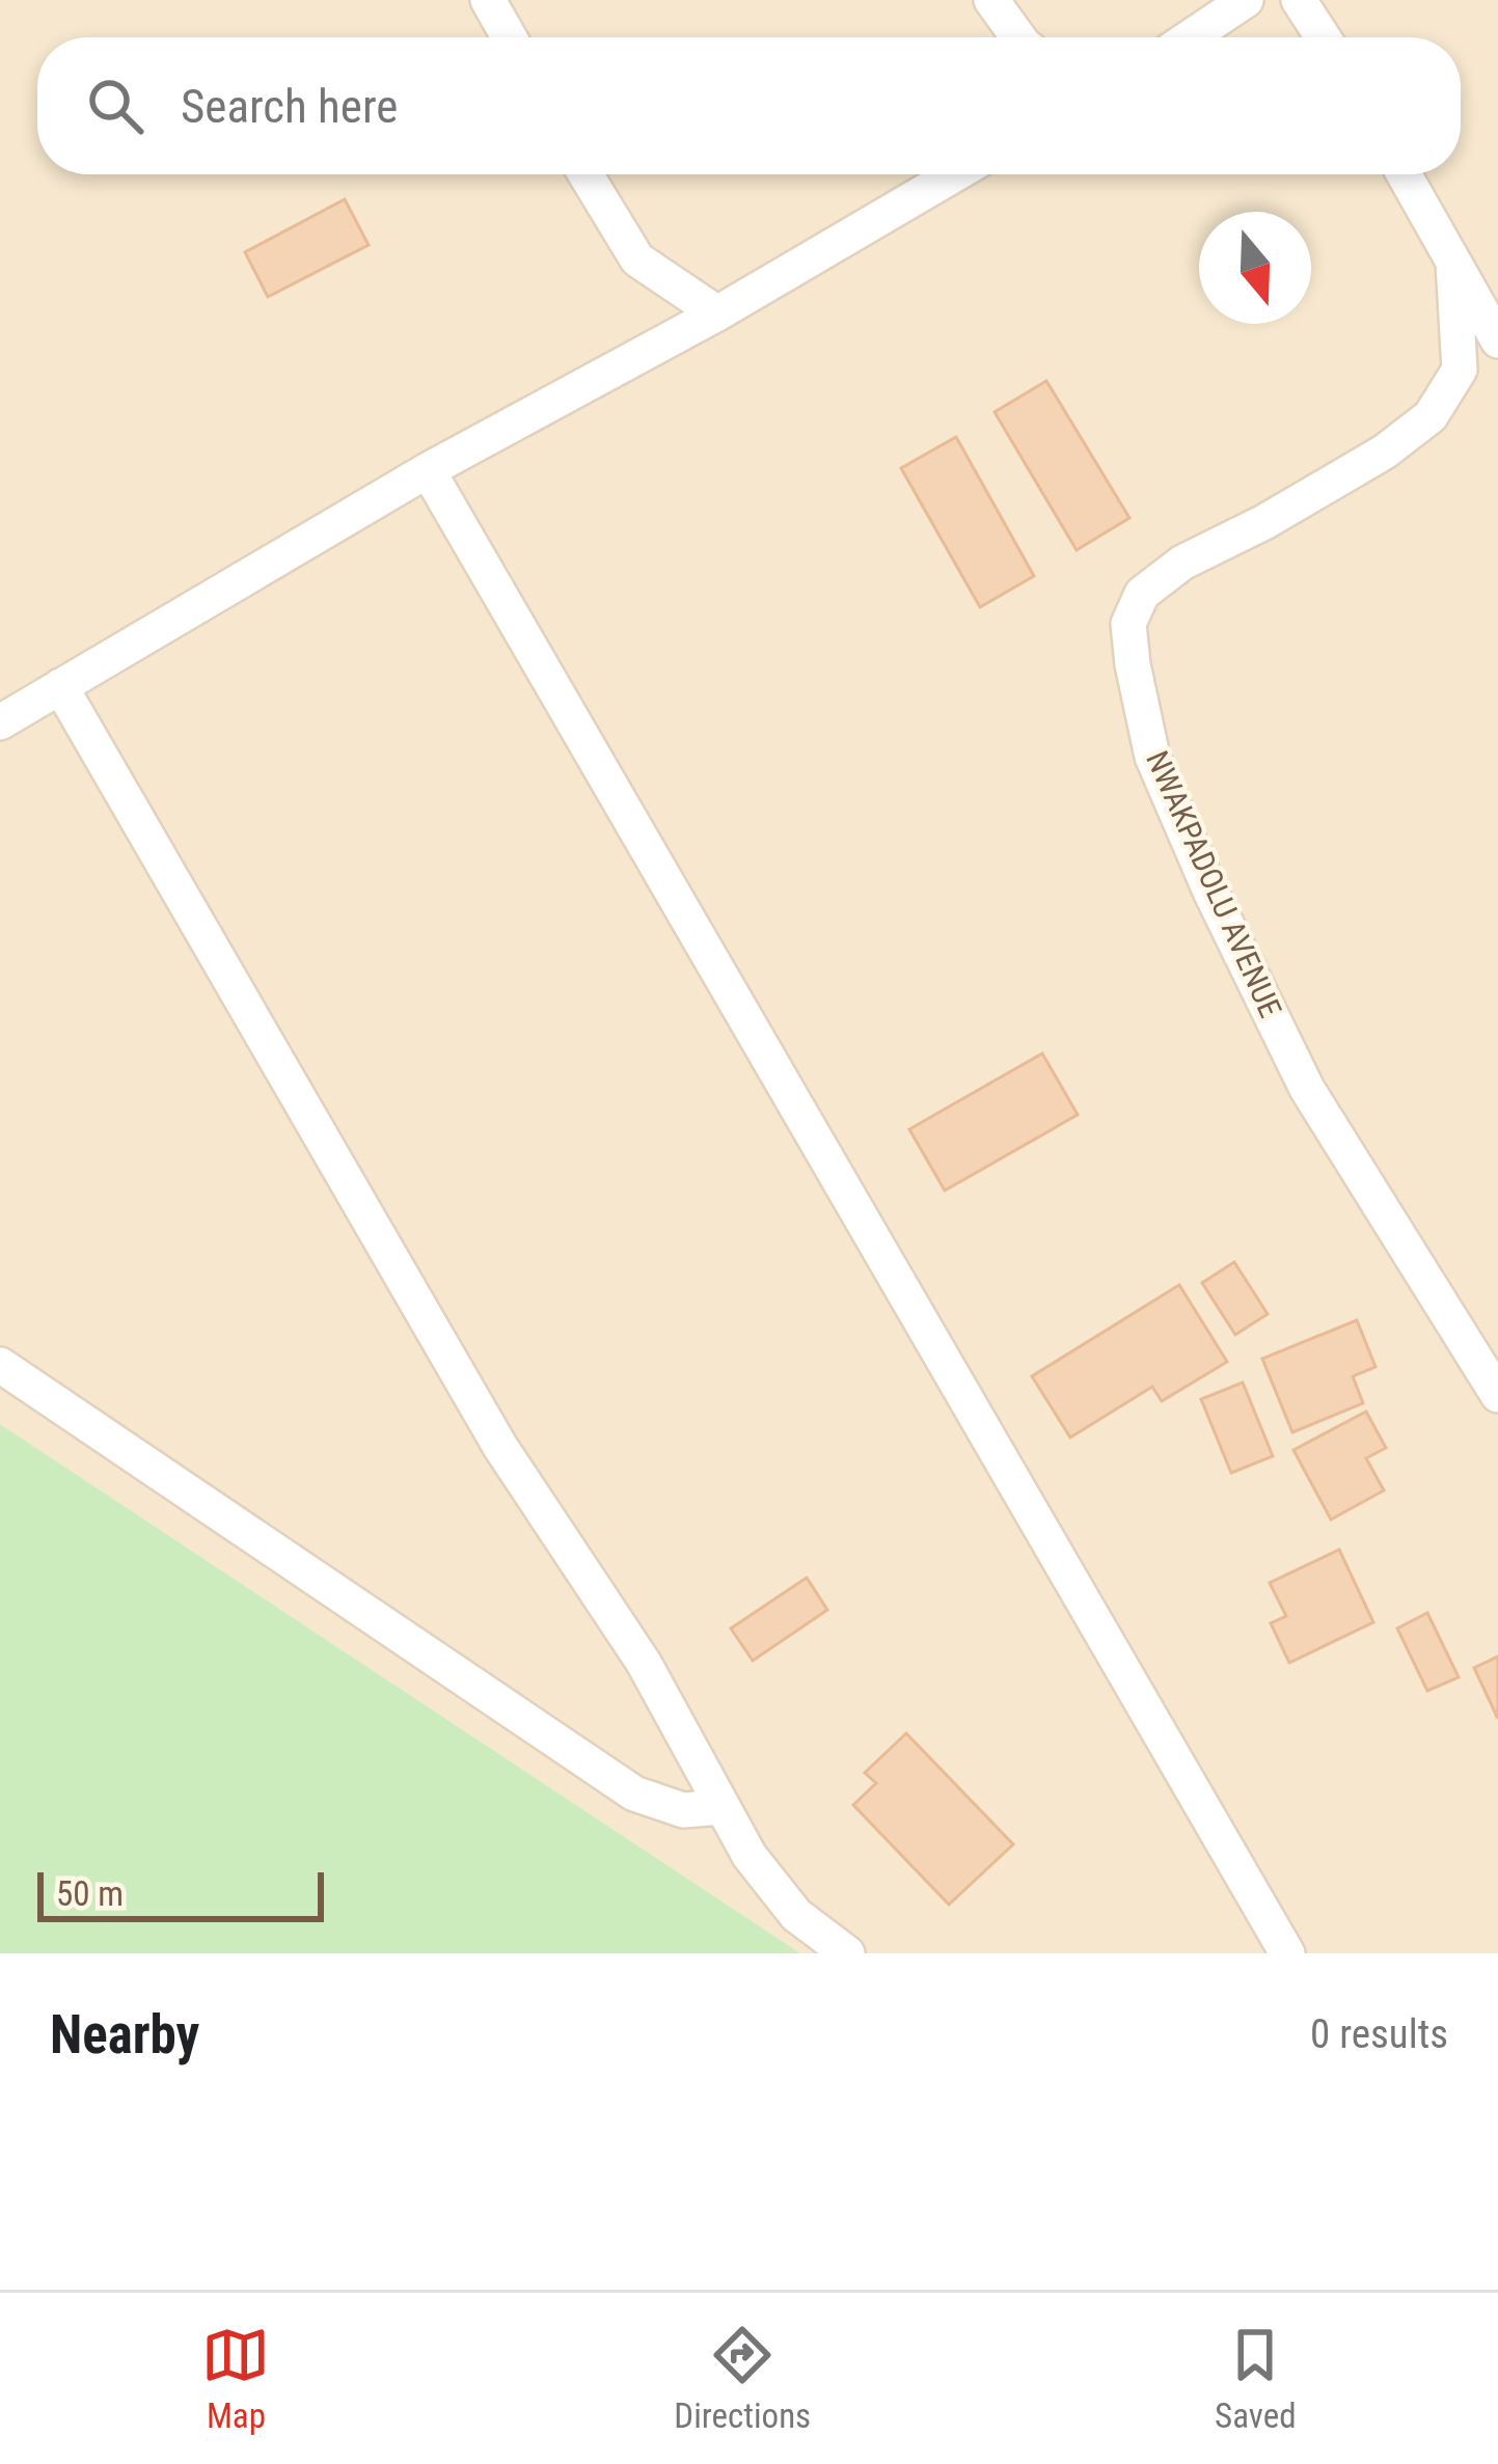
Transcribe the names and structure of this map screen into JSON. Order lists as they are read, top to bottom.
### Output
{
  "streets": {
    "street": ["NWAKPADOLU AVENUE"]
  },
  "scale_bar": "50 m",
  "north": "bottom",
  "page": {
    "search": "Search here",
    "scale": "50 m",
    "heading": ["Nearby", "0 results"],
    "nav": ["Map", "Directions", "Saved"]
  }
}
